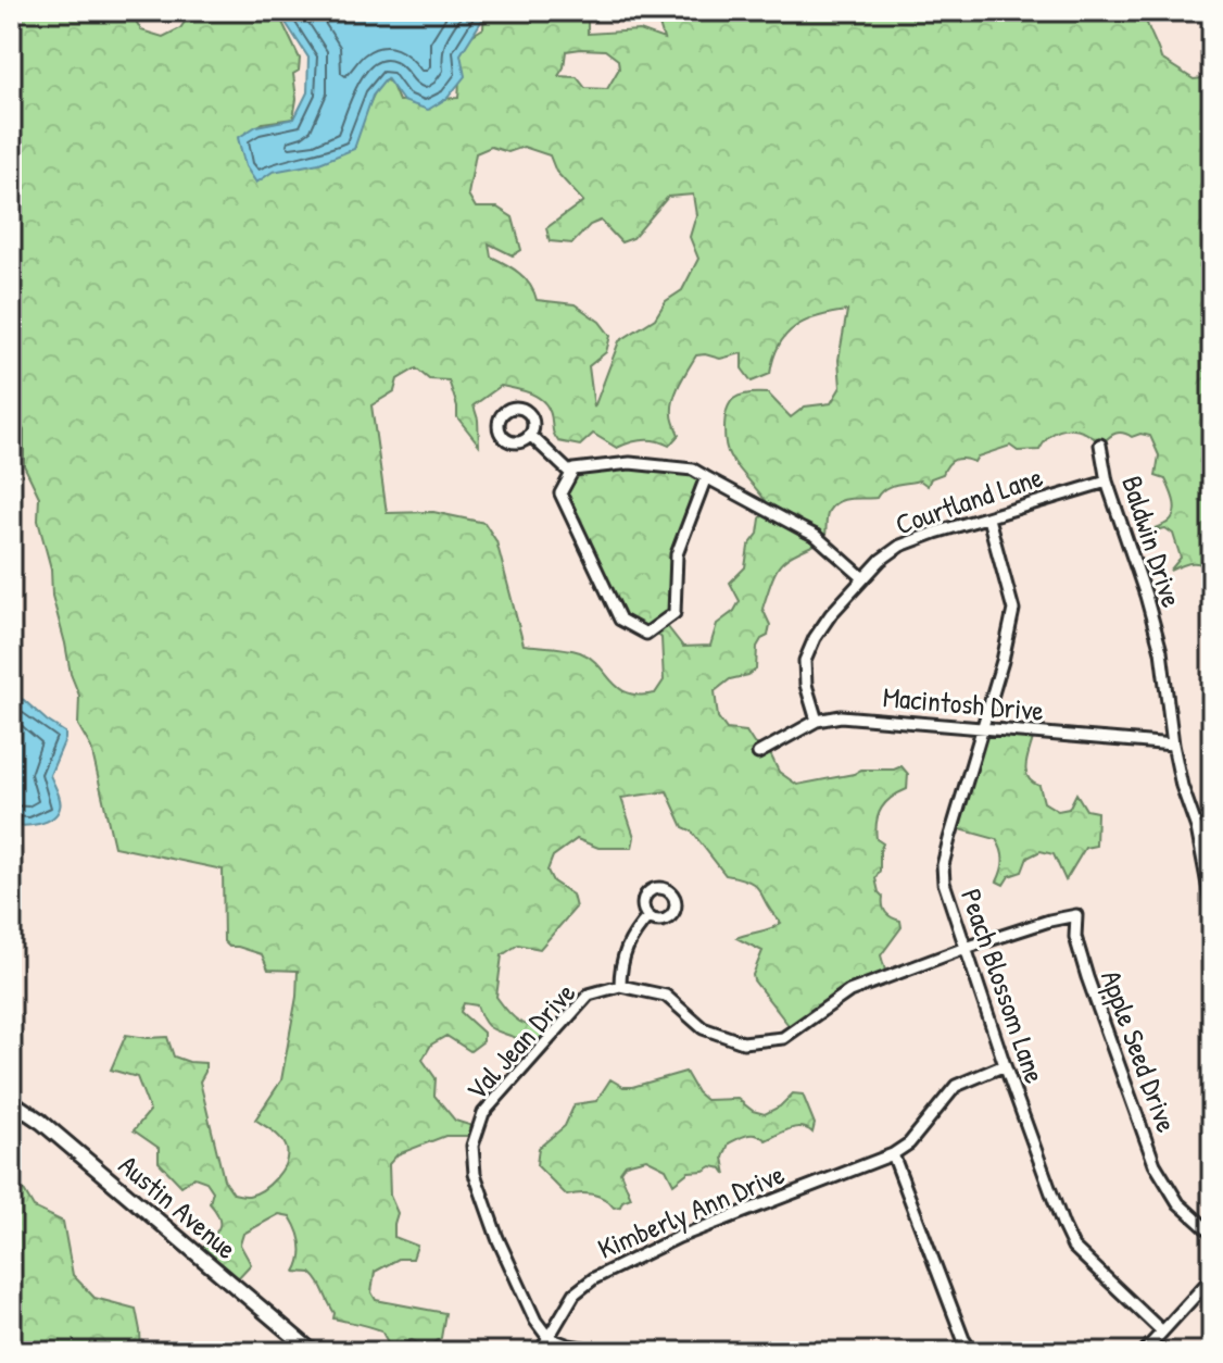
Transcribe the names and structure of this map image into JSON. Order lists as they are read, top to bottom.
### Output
{
  "streets": {
    "street": [
      "Courtland Lane",
      "Baldwin Drive",
      "Macintosh Drive",
      "Peach Blossom Lane",
      "Val Jean Drive",
      "Apple Seed Drive",
      "Austin Avenue",
      "Kimberly Ann Drive"
    ]
  },
  "crossings": [
    ["Courtland Lane", "Baldwin Drive"],
    ["Courtland Lane", "Macintosh Drive"],
    ["Courtland Lane", "Peach Blossom Lane"],
    ["Baldwin Drive", "Macintosh Drive"],
    ["Macintosh Drive", "Peach Blossom Lane"],
    ["Peach Blossom Lane", "Val Jean Drive"],
    ["Val Jean Drive", "Apple Seed Drive"],
    ["Val Jean Drive", "Kimberly Ann Drive"]
  ]
}
